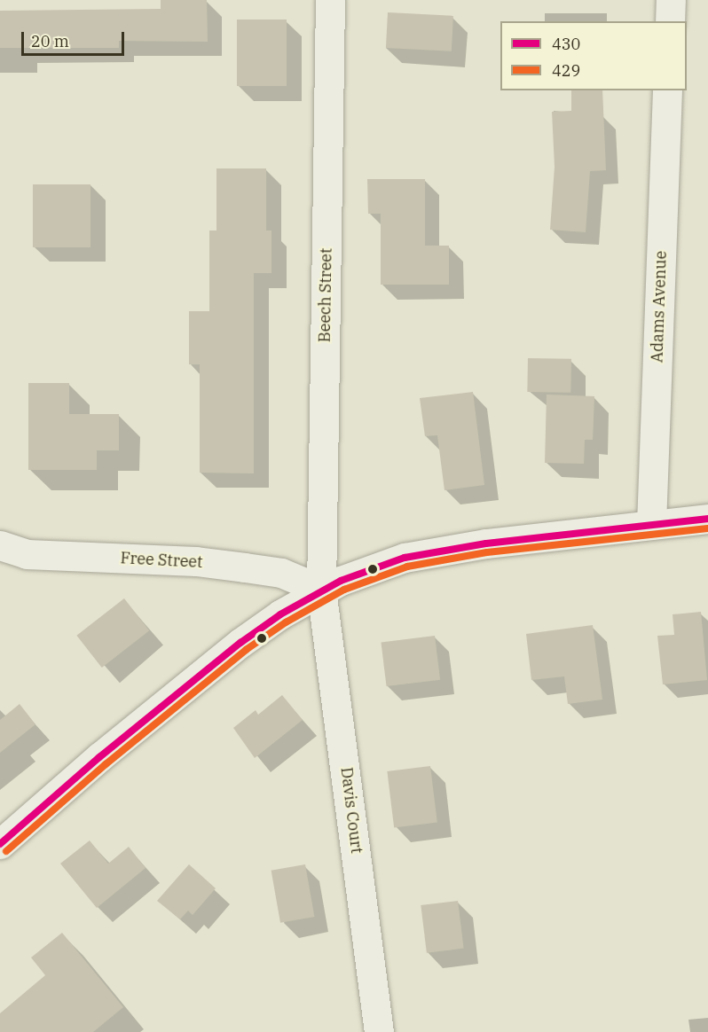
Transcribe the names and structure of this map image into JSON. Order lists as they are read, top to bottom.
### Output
{
  "streets": {
    "street": [
      "Beech Street",
      "Adams Avenue",
      "Free Street",
      "Davis Court"
    ]
  },
  "crossings": [
    ["Beech Street", "Free Street"],
    ["Beech Street", "Davis Court"],
    ["Free Street", "Davis Court"]
  ],
  "lines": ["transit line 430", "transit line 429"],
  "legend": ["430", "429"],
  "scale_bar": "20 m"
}
